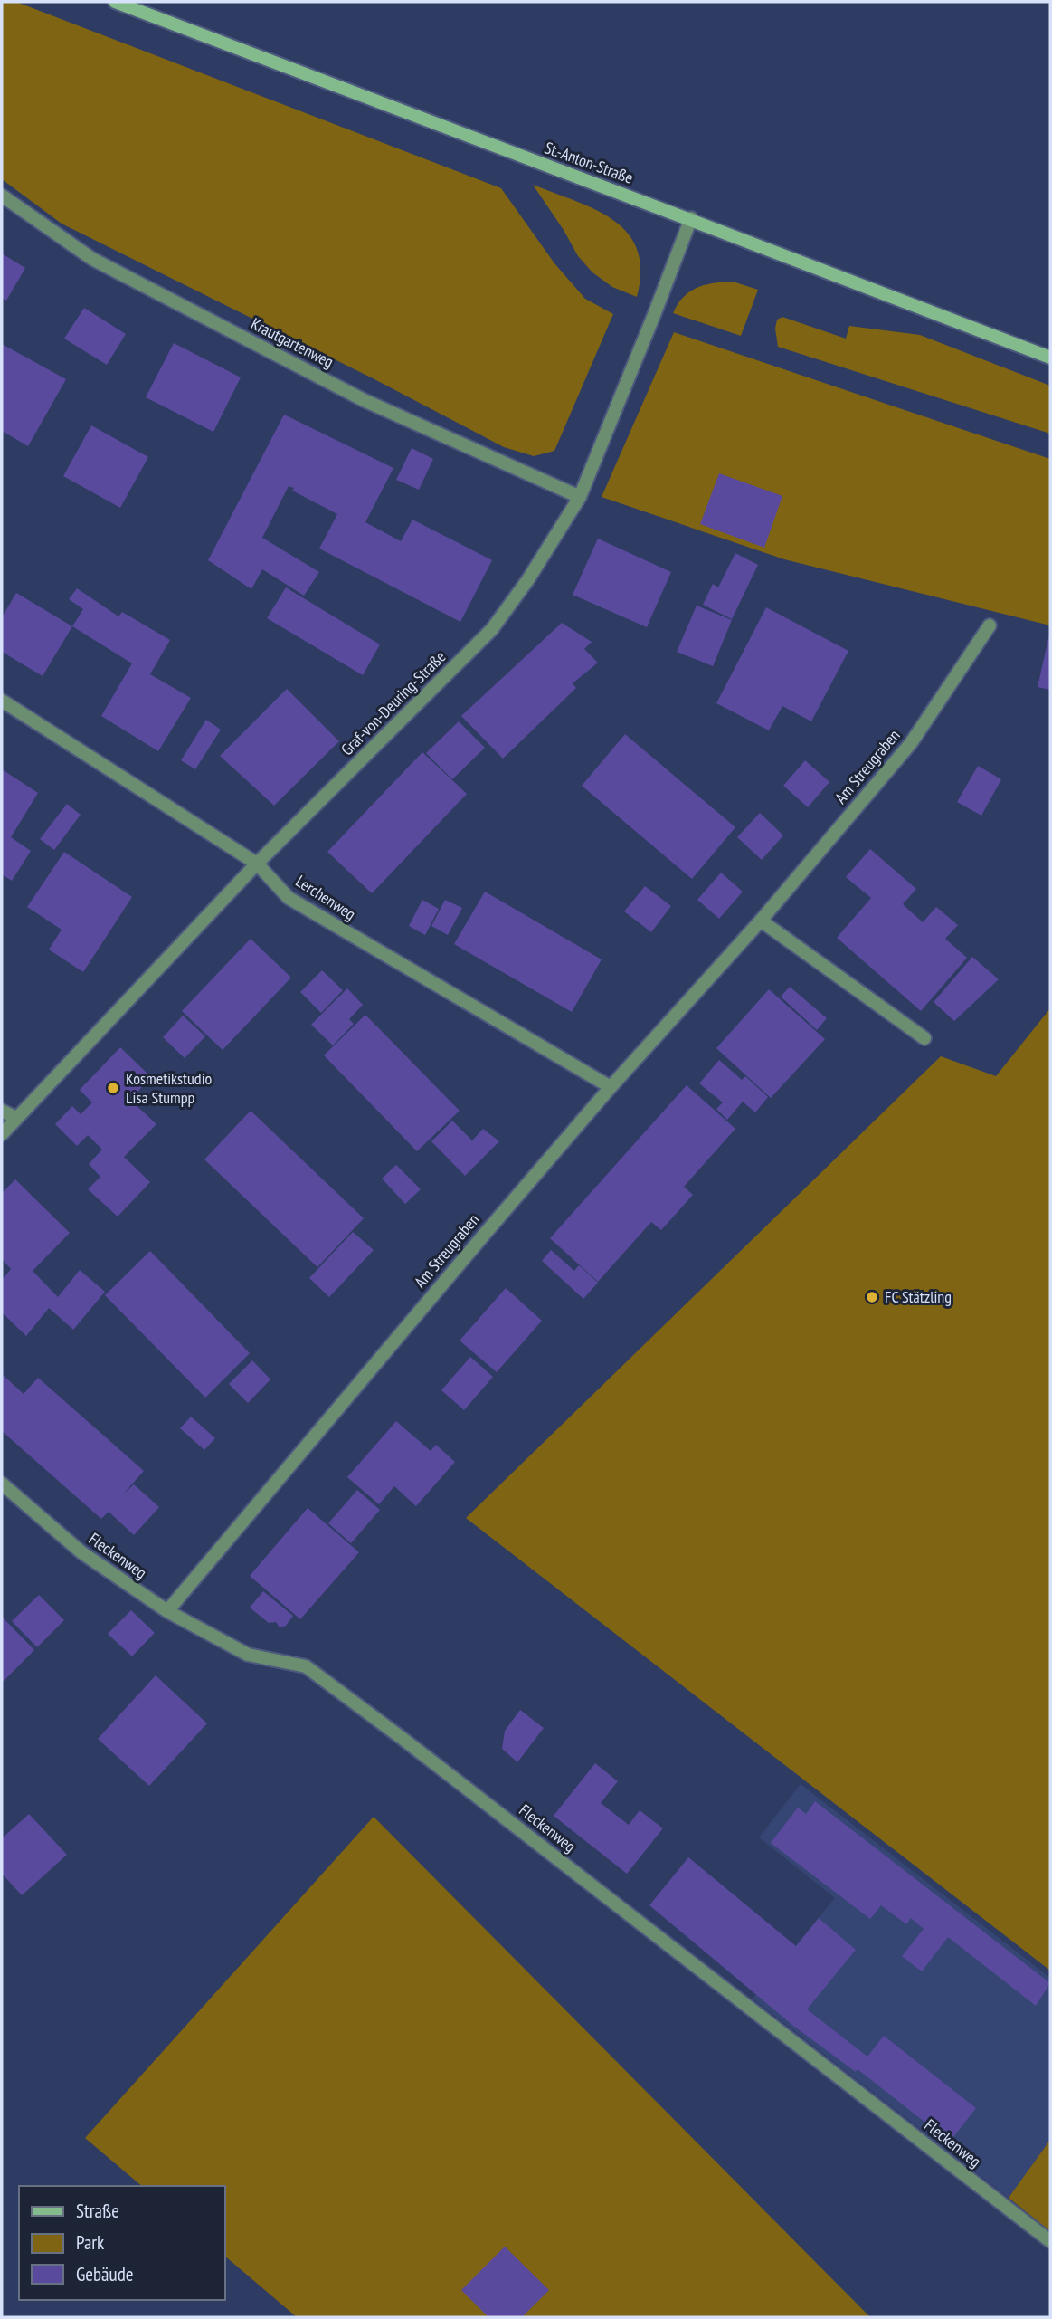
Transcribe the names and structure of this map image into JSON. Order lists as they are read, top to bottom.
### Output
{
  "streets": {
    "street": [
      "St.-Anton-Straße",
      "Krautgartenweg",
      "Graf-von-Deuring-Straße",
      "Am Streugraben",
      "Lerchenweg",
      "Fleckenweg"
    ]
  },
  "crossings": [
    ["St.-Anton-Straße", "Graf-von-Deuring-Straße"],
    ["Krautgartenweg", "Graf-von-Deuring-Straße"],
    ["Graf-von-Deuring-Straße", "Lerchenweg"],
    ["Am Streugraben", "Lerchenweg"],
    ["Am Streugraben", "Fleckenweg"]
  ],
  "places": ["Kosmetikstudio Lisa Stumpp", "FC Stätzling"],
  "legend": ["Straße", "Park", "Gebäude"]
}
